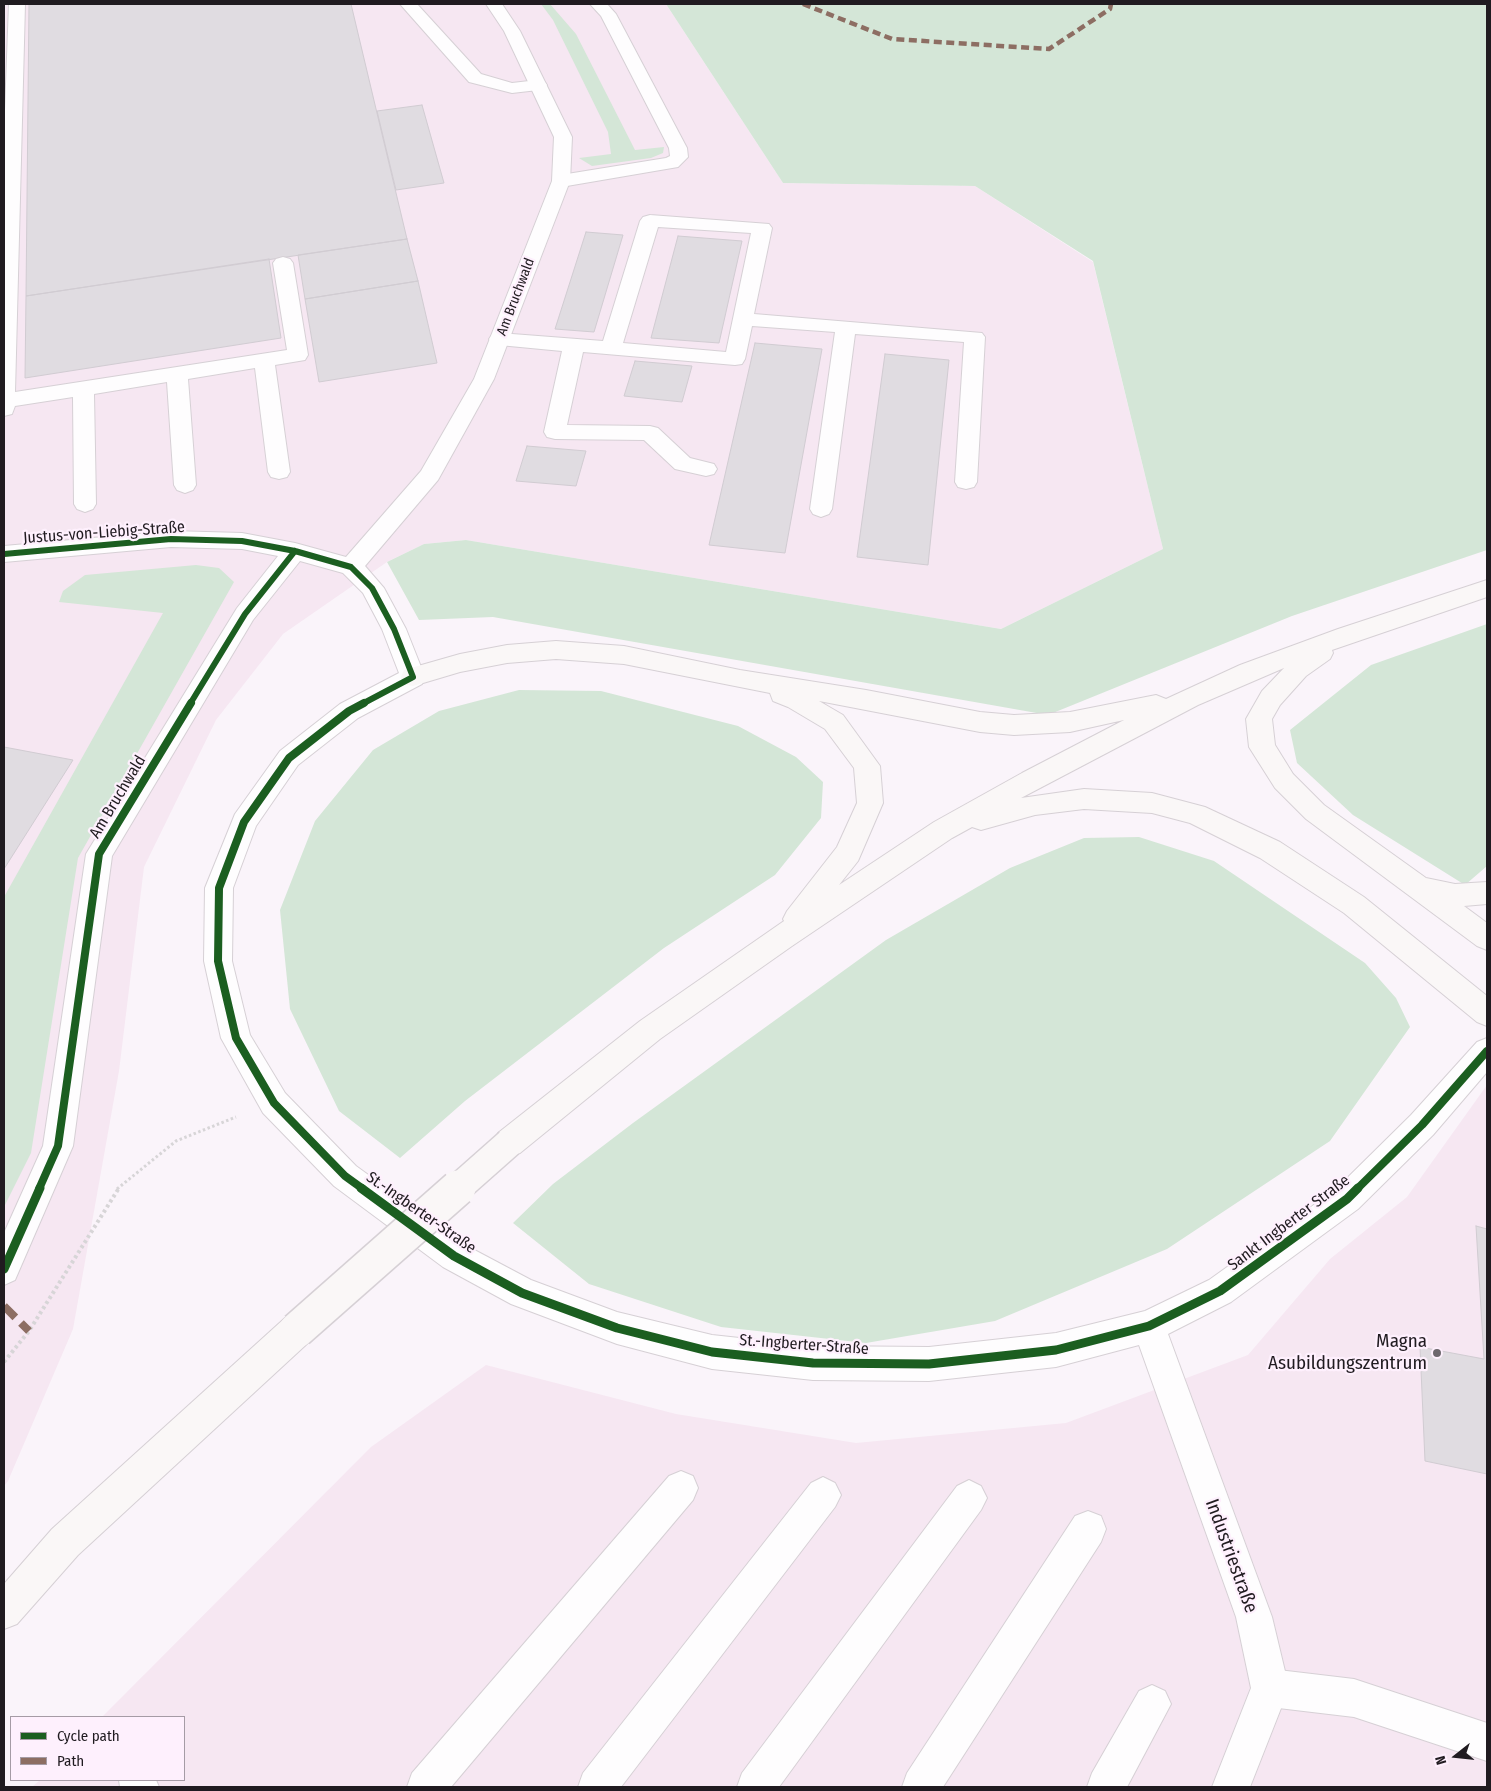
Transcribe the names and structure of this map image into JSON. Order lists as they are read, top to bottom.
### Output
{
  "streets": {
    "street": [
      "Am Bruchwald",
      "Justus-von-Liebig-Straße",
      "St.-Ingberter-Straße",
      "Sankt Ingberter Straße",
      "Industriestraße"
    ]
  },
  "crossings": [
    ["Am Bruchwald", "Justus-von-Liebig-Straße"],
    ["St.-Ingberter-Straße", "Sankt Ingberter Straße"],
    ["St.-Ingberter-Straße", "Industriestraße"],
    ["Sankt Ingberter Straße", "Industriestraße"]
  ],
  "places": ["Magna Asubildungszentrum"],
  "legend": ["Cycle path", "Path"],
  "north": "left"
}
